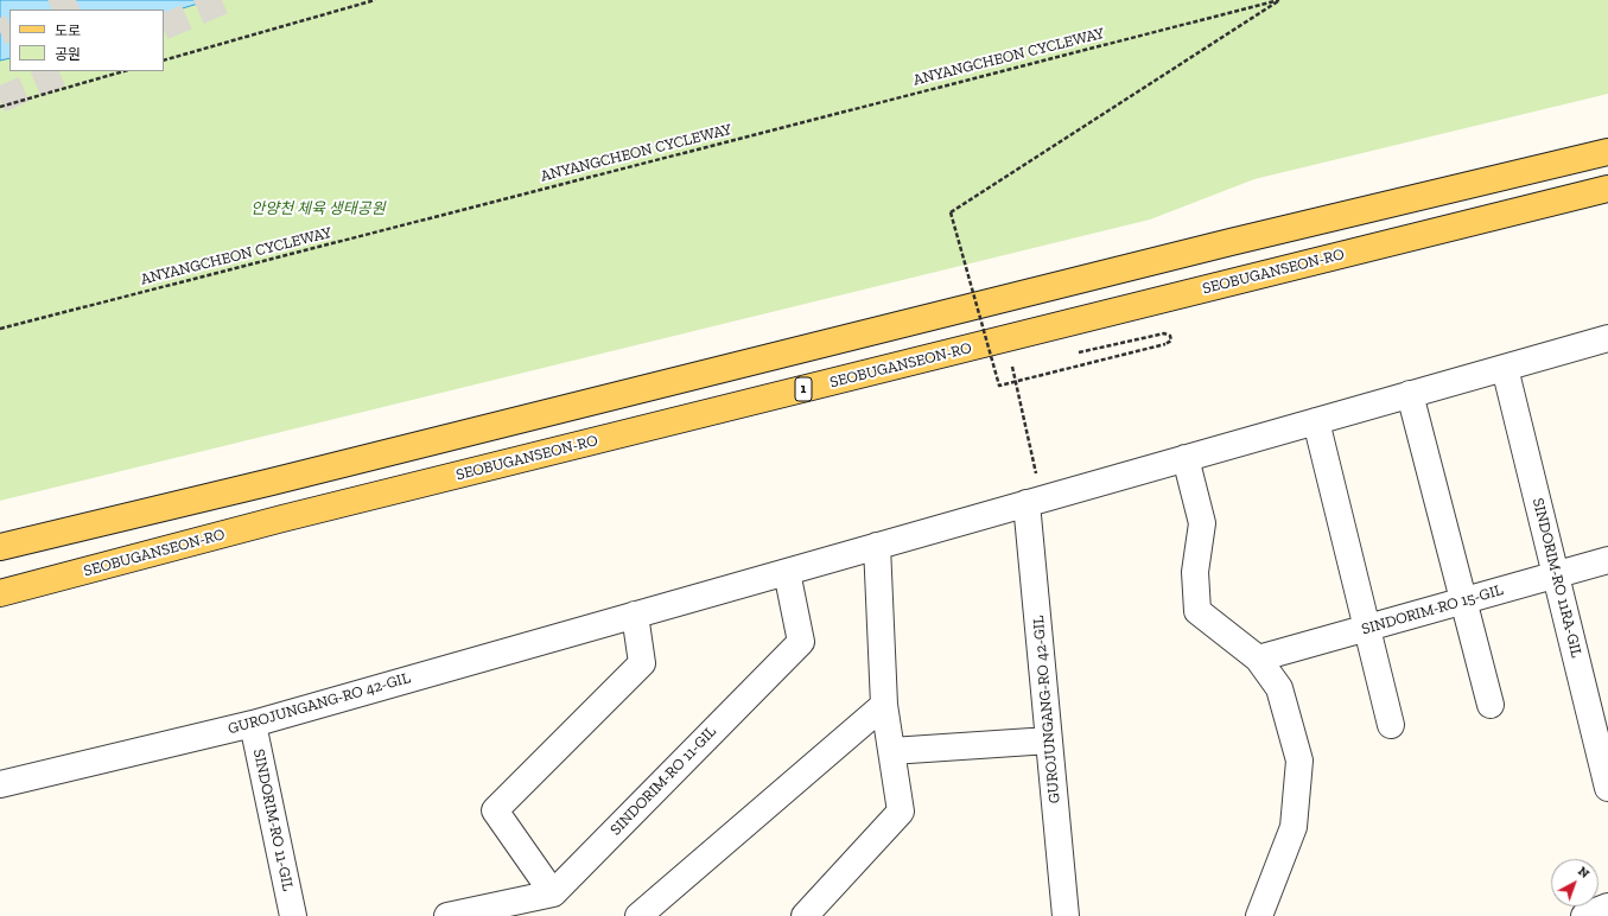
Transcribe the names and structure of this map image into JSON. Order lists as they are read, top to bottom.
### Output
{
  "streets": {
    "main road": ["SEOBUGANSEON-RO", "1"],
    "street": [
      "SINDORIM-RO 11RA-GIL",
      "SINDORIM-RO 15-GIL",
      "GUROJUNGANG-RO 42-GIL",
      "SINDORIM-RO 11-GIL"
    ],
    "path": ["ANYANGCHEON CYCLEWAY"]
  },
  "crossings": [
    ["SINDORIM-RO 11RA-GIL", "SINDORIM-RO 15-GIL"],
    ["SINDORIM-RO 11RA-GIL", "GUROJUNGANG-RO 42-GIL"],
    ["GUROJUNGANG-RO 42-GIL", "SINDORIM-RO 11-GIL"]
  ],
  "parks": ["안양천 체육 생태공원"],
  "legend": ["도로", "공원"],
  "north": "top right"
}
